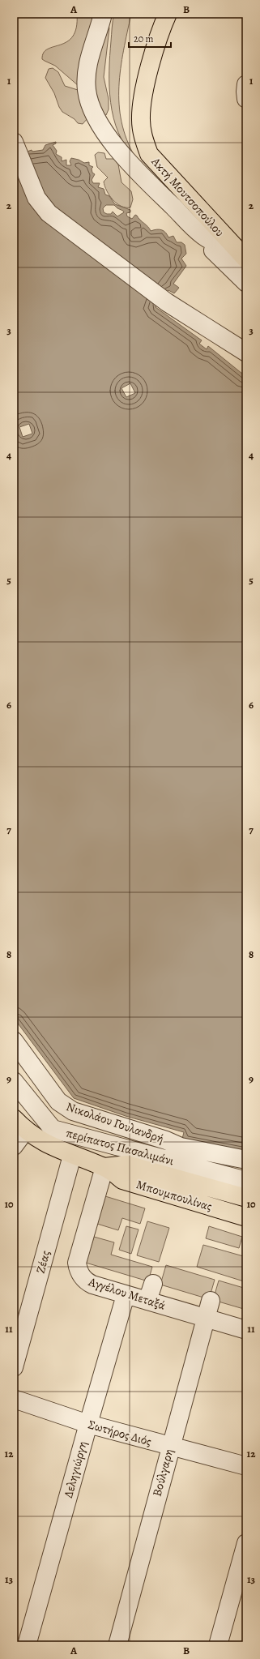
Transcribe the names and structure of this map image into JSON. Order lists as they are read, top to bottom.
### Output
{
  "streets": {
    "main road": ["Ακτή Μουτσοπούλου", "Μπουμπουλίνας"],
    "street": [
      "Νικολάου Γουλανδρή",
      "περίπατος Πασαλιμάνι",
      "Ζέας",
      "Αγγέλου Μεταξά",
      "Σωτήρος Διός",
      "Δεληγιώργη",
      "Βούλγαρη"
    ]
  },
  "crossings": [
    ["Μπουμπουλίνας", "Αγγέλου Μεταξά"],
    ["Αγγέλου Μεταξά", "Δεληγιώργη"],
    ["Αγγέλου Μεταξά", "Βούλγαρη"],
    ["Σωτήρος Διός", "Δεληγιώργη"],
    ["Σωτήρος Διός", "Βούλγαρη"]
  ],
  "scale_bar": "20 m",
  "grid": {
    "columns": ["A", "B"],
    "rows": [
      "1",
      "2",
      "3",
      "4",
      "5",
      "6",
      "7",
      "8",
      "9",
      "10",
      "11",
      "12",
      "13"
    ]
  }
}
